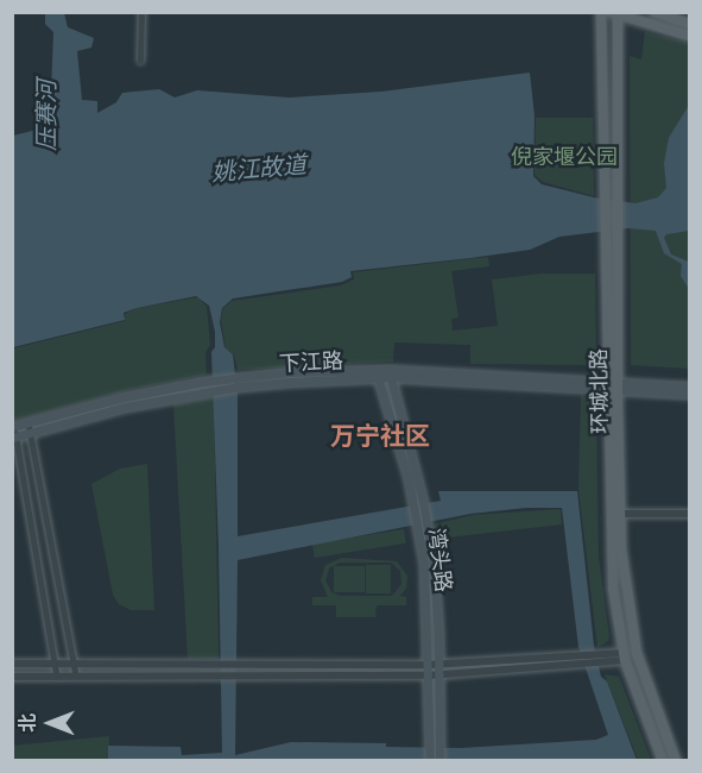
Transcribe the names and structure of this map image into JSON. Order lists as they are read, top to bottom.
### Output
{
  "streets": {
    "main road": ["下江路", "环城北路", "湾头路"]
  },
  "crossings": [
    ["下江路", "环城北路"],
    ["下江路", "湾头路"]
  ],
  "districts": ["万宁社区"],
  "water": ["压赛河", "姚江故道"],
  "parks": ["倪家堰公园"],
  "north": "left"
}
